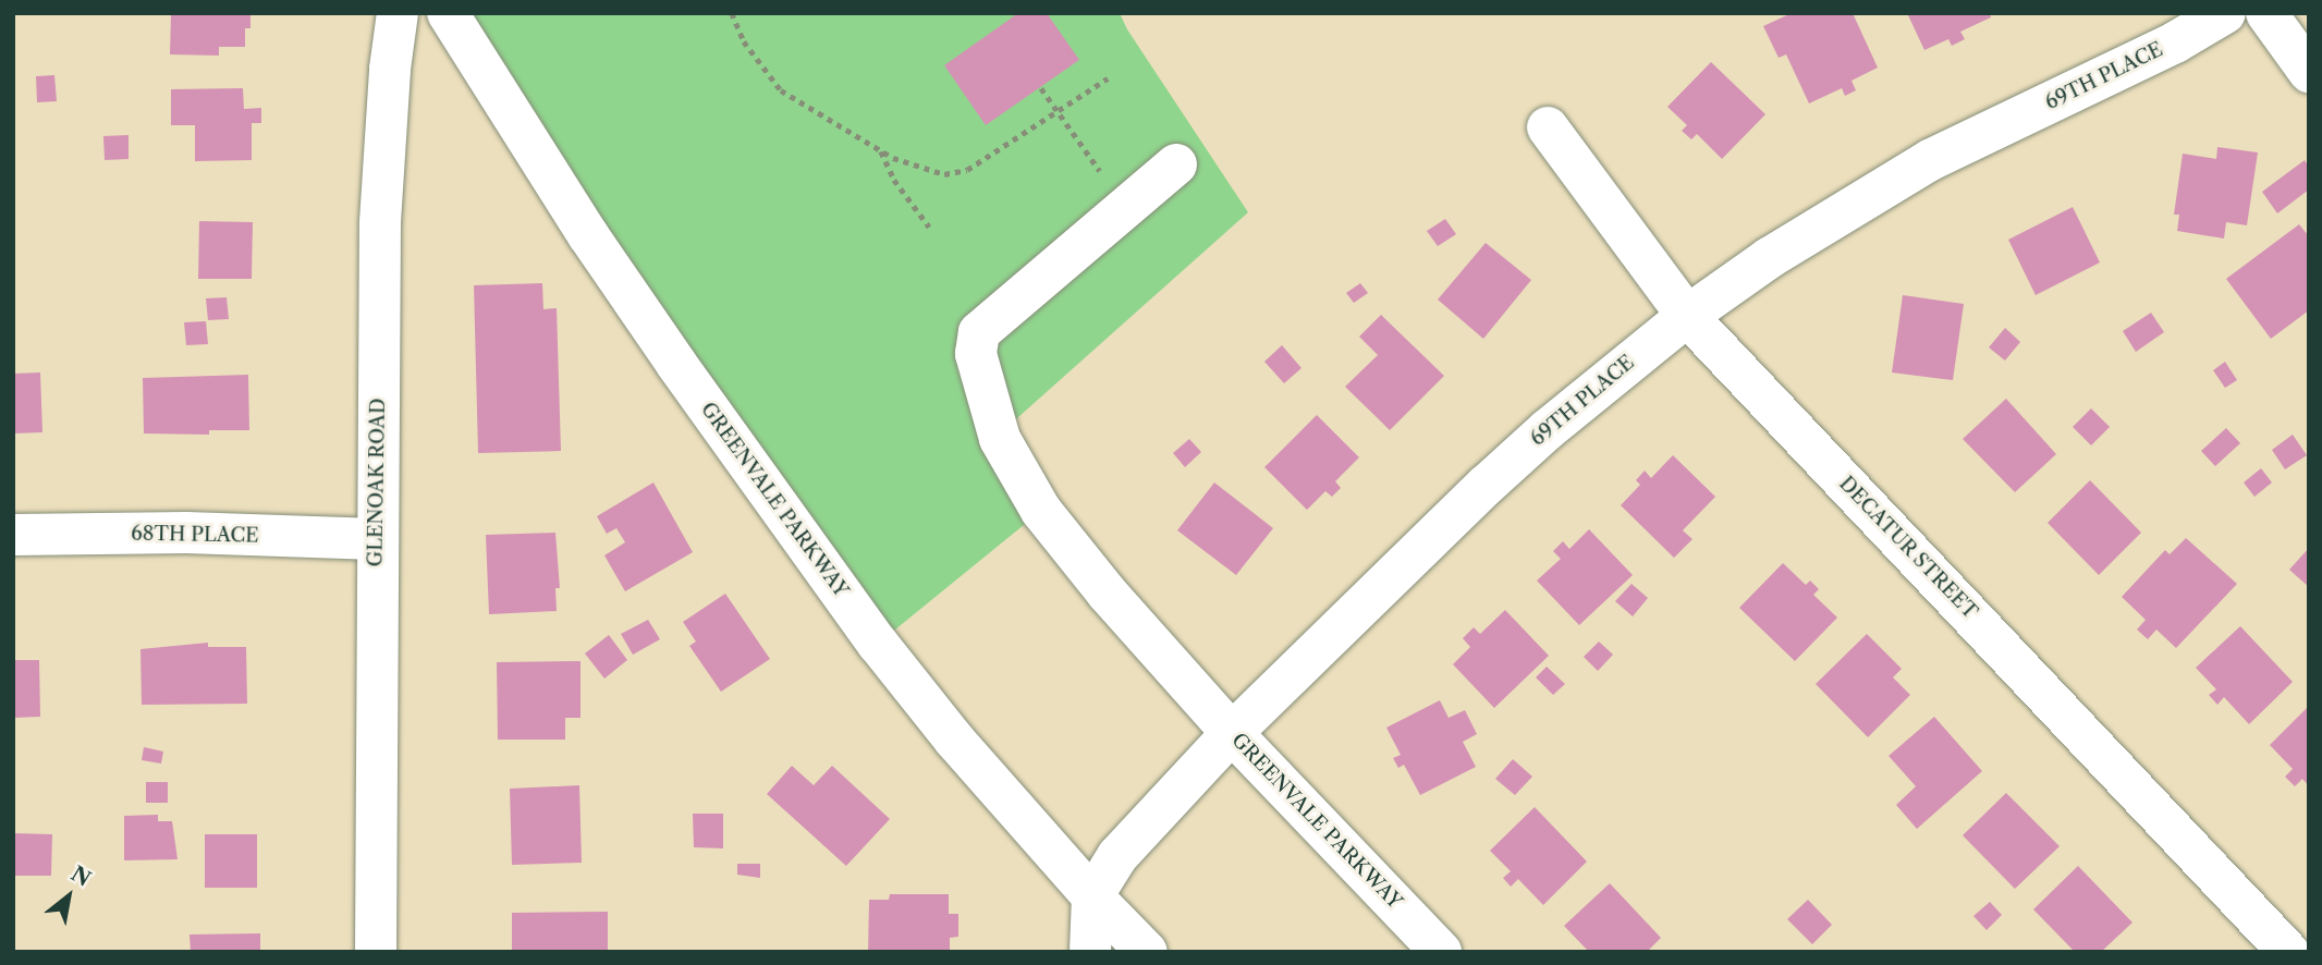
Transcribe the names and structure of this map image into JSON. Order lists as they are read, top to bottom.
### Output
{
  "streets": {
    "street": [
      "69TH PLACE",
      "GLENOAK ROAD",
      "GREENVALE PARKWAY",
      "68TH PLACE",
      "DECATUR STREET"
    ]
  },
  "crossings": [
    ["69TH PLACE", "GREENVALE PARKWAY"],
    ["69TH PLACE", "DECATUR STREET"],
    ["GLENOAK ROAD", "68TH PLACE"]
  ],
  "north": "top right"
}
